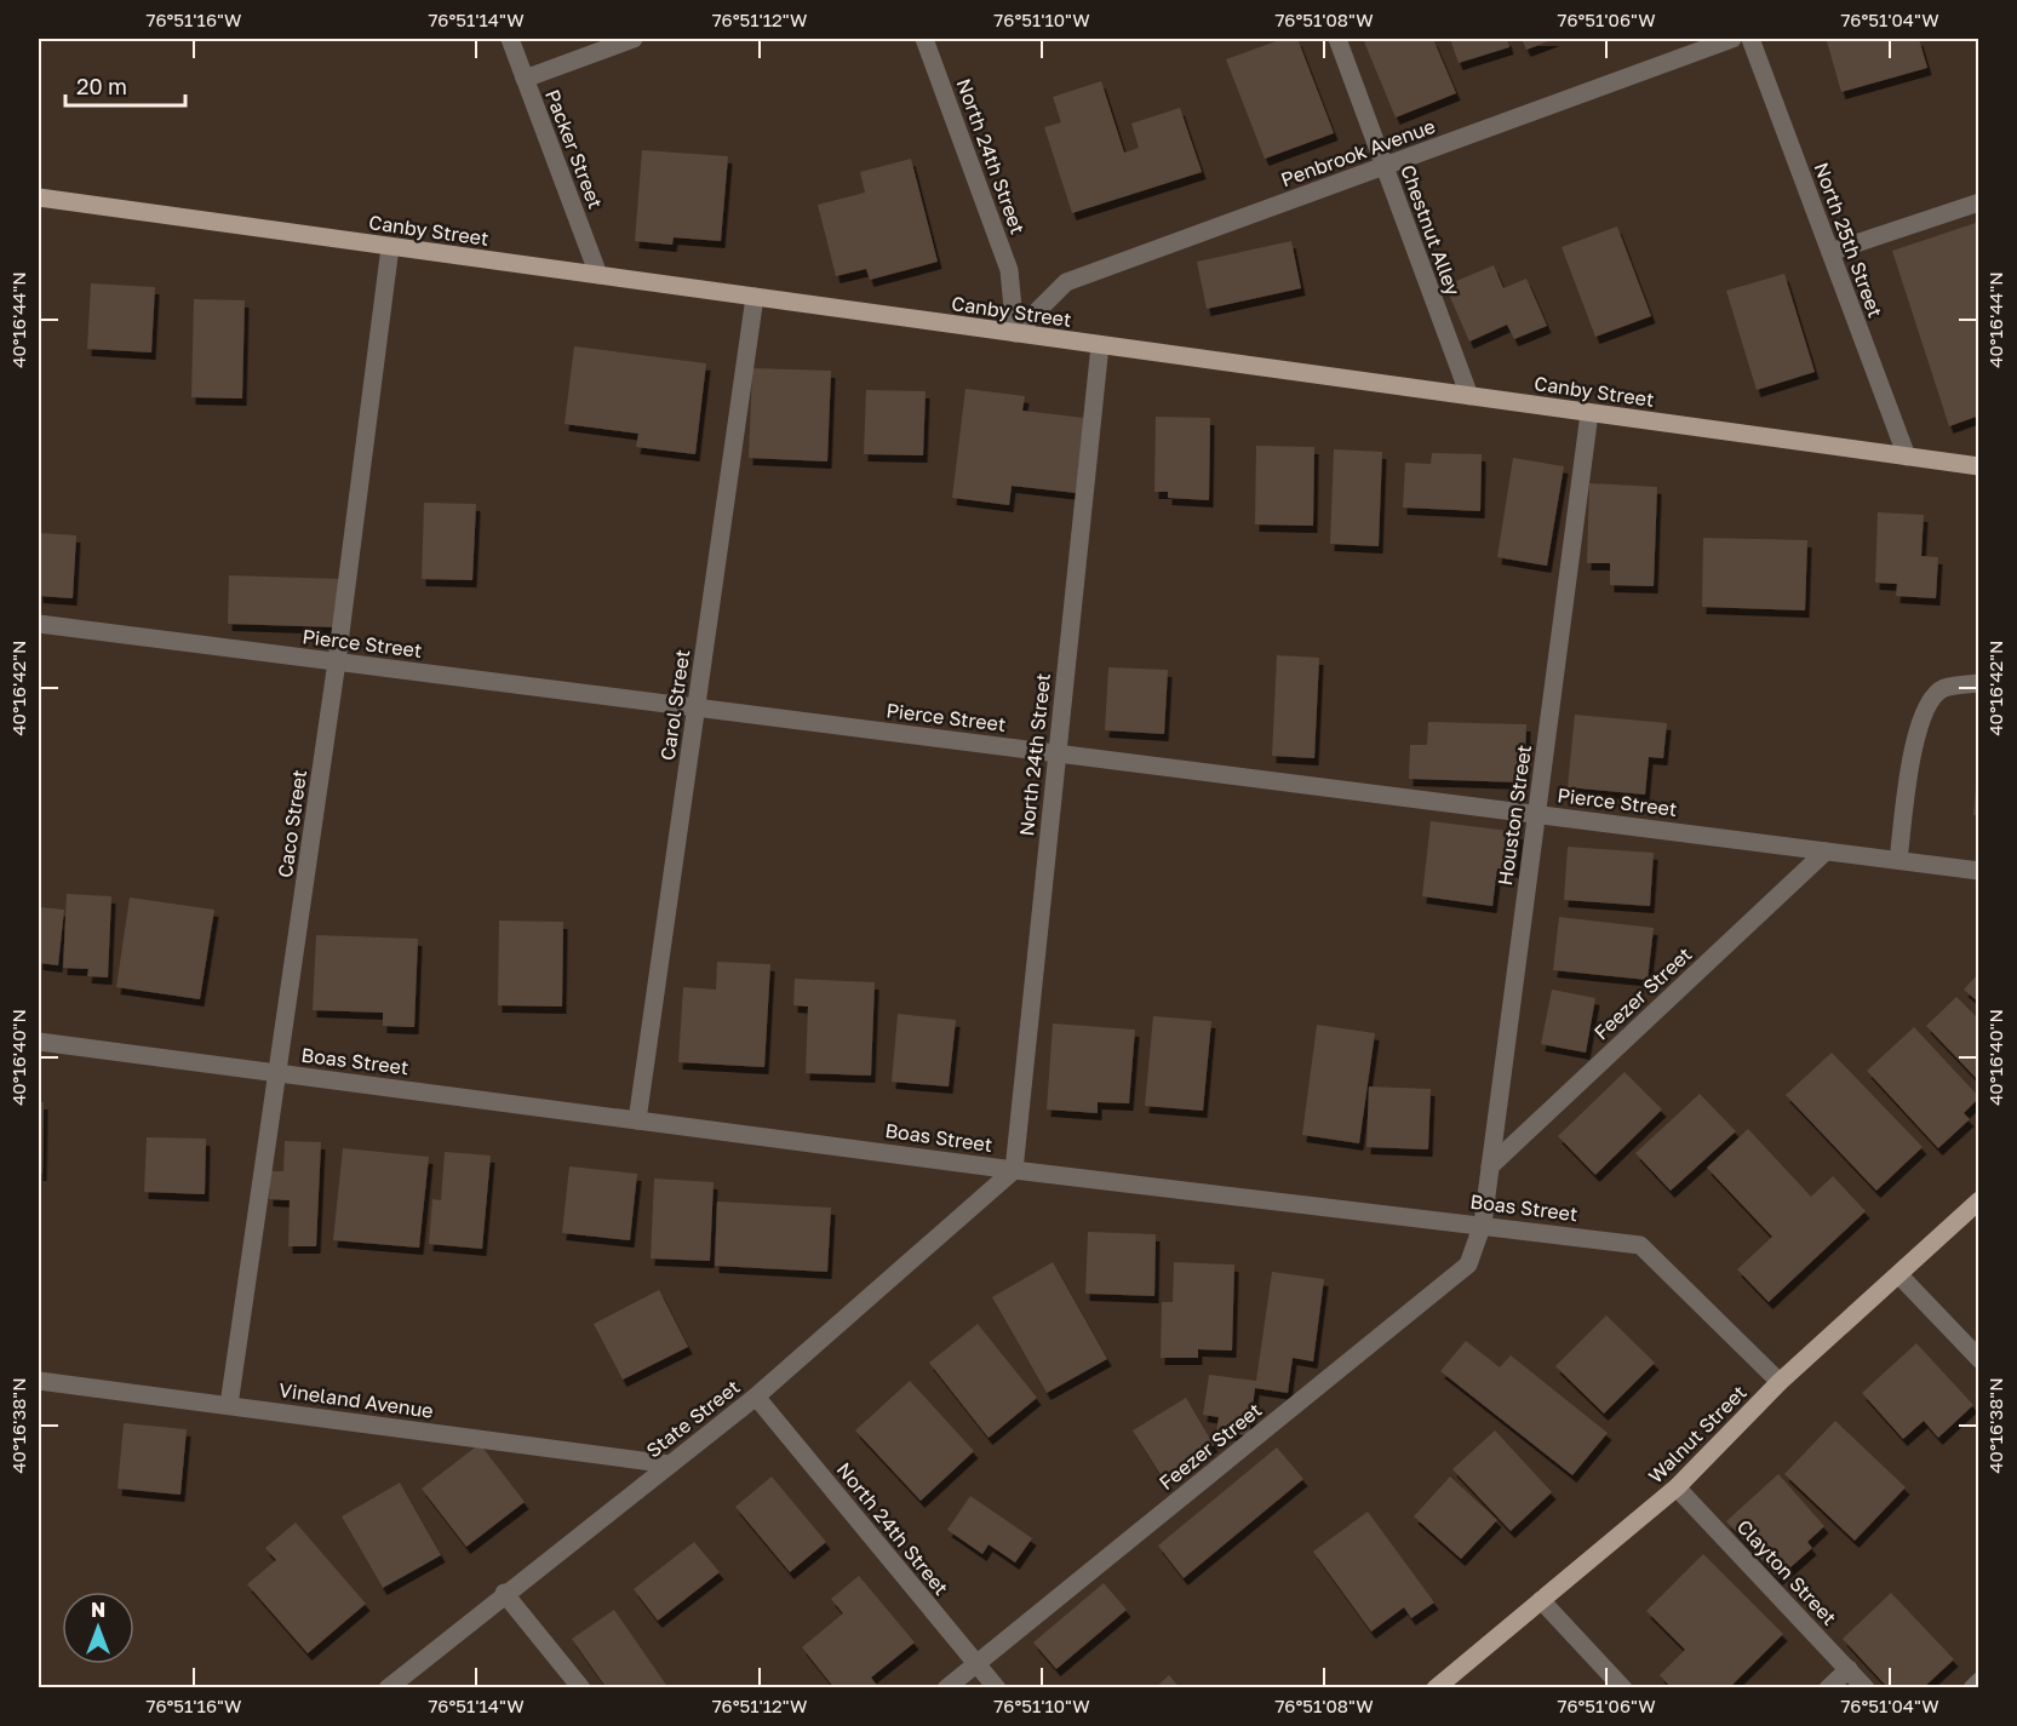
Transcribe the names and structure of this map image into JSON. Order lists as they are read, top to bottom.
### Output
{
  "streets": {
    "main road": ["Canby Street", "Walnut Street"],
    "street": [
      "Packer Street",
      "Penbrook Avenue",
      "North 24th Street",
      "Chestnut Alley",
      "North 25th Street",
      "Pierce Street",
      "Carol Street",
      "Houston Street",
      "Caco Street",
      "Feezer Street",
      "Boas Street",
      "Vineland Avenue",
      "State Street",
      "Clayton Street"
    ]
  },
  "crossings": [
    ["Packer Street", "Canby Street"],
    ["Penbrook Avenue", "North 24th Street"],
    ["Penbrook Avenue", "Canby Street"],
    ["Penbrook Avenue", "Chestnut Alley"],
    ["North 24th Street", "Canby Street"],
    ["North 24th Street", "Pierce Street"],
    ["North 24th Street", "Feezer Street"],
    ["North 24th Street", "Boas Street"],
    ["North 24th Street", "State Street"],
    ["Canby Street", "Chestnut Alley"],
    ["Canby Street", "North 25th Street"],
    ["Canby Street", "Carol Street"],
    ["Canby Street", "Houston Street"],
    ["Canby Street", "Caco Street"],
    ["Pierce Street", "Carol Street"],
    ["Pierce Street", "Houston Street"],
    ["Pierce Street", "Caco Street"],
    ["Pierce Street", "Feezer Street"],
    ["Carol Street", "Boas Street"],
    ["Houston Street", "Feezer Street"],
    ["Houston Street", "Boas Street"],
    ["Caco Street", "Boas Street"],
    ["Caco Street", "Vineland Avenue"],
    ["Feezer Street", "Boas Street"],
    ["Boas Street", "State Street"],
    ["Boas Street", "Walnut Street"],
    ["Vineland Avenue", "State Street"],
    ["Walnut Street", "Clayton Street"]
  ],
  "scale_bar": "20 m",
  "north": "top",
  "coordinates": [
    "76°51'16\"W",
    "76°51'14\"W",
    "76°51'12\"W",
    "76°51'10\"W",
    "76°51'08\"W",
    "76°51'06\"W",
    "76°51'04\"W",
    "40°16'44\"N",
    "40°16'42\"N",
    "40°16'40\"N",
    "40°16'38\"N"
  ]
}
